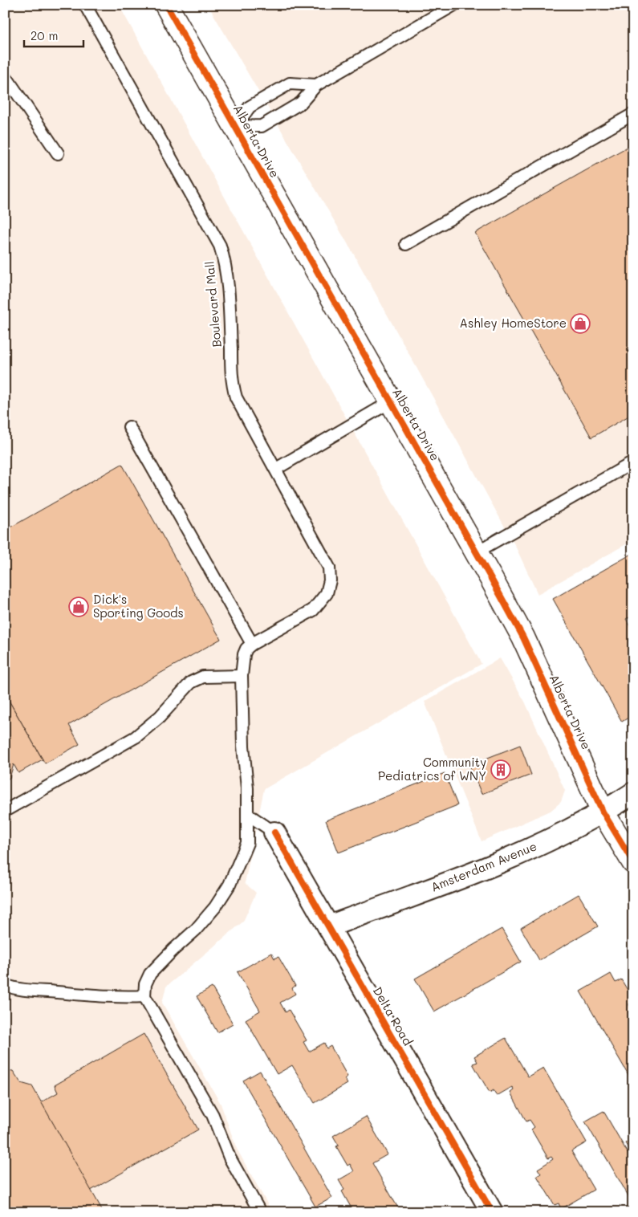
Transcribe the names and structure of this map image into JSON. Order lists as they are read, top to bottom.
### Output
{
  "streets": {
    "street": ["Alberta Drive", "Amsterdam Avenue", "Delta Road"],
    "lane": ["Boulevard Mall"]
  },
  "crossings": [
    ["Alberta Drive", "Amsterdam Avenue"],
    ["Amsterdam Avenue", "Delta Road"]
  ],
  "places": {
    "shop": ["Ashley HomeStore", "Dick's Sporting Goods"],
    "building": ["Community Pediatrics of WNY"]
  },
  "scale_bar": "20 m"
}
